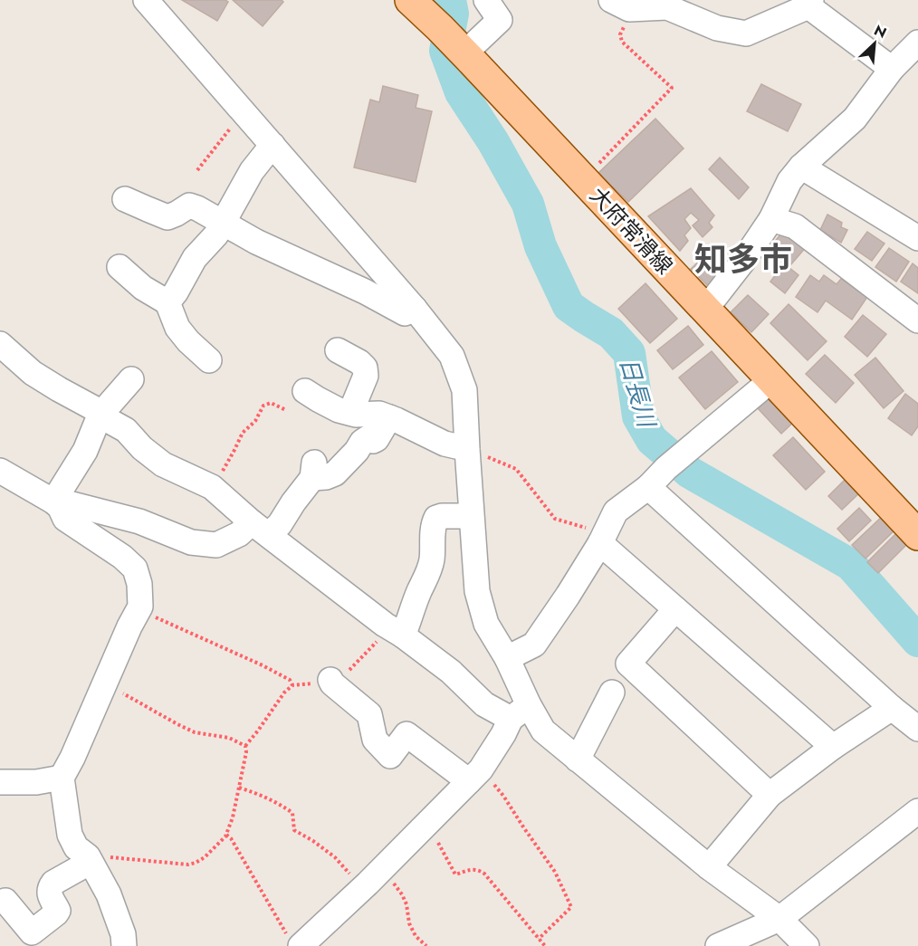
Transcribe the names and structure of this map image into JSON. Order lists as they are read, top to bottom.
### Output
{
  "streets": {
    "main road": ["大府常滑線"]
  },
  "districts": ["知多市"],
  "water": ["日長川"],
  "north": "top right"
}
